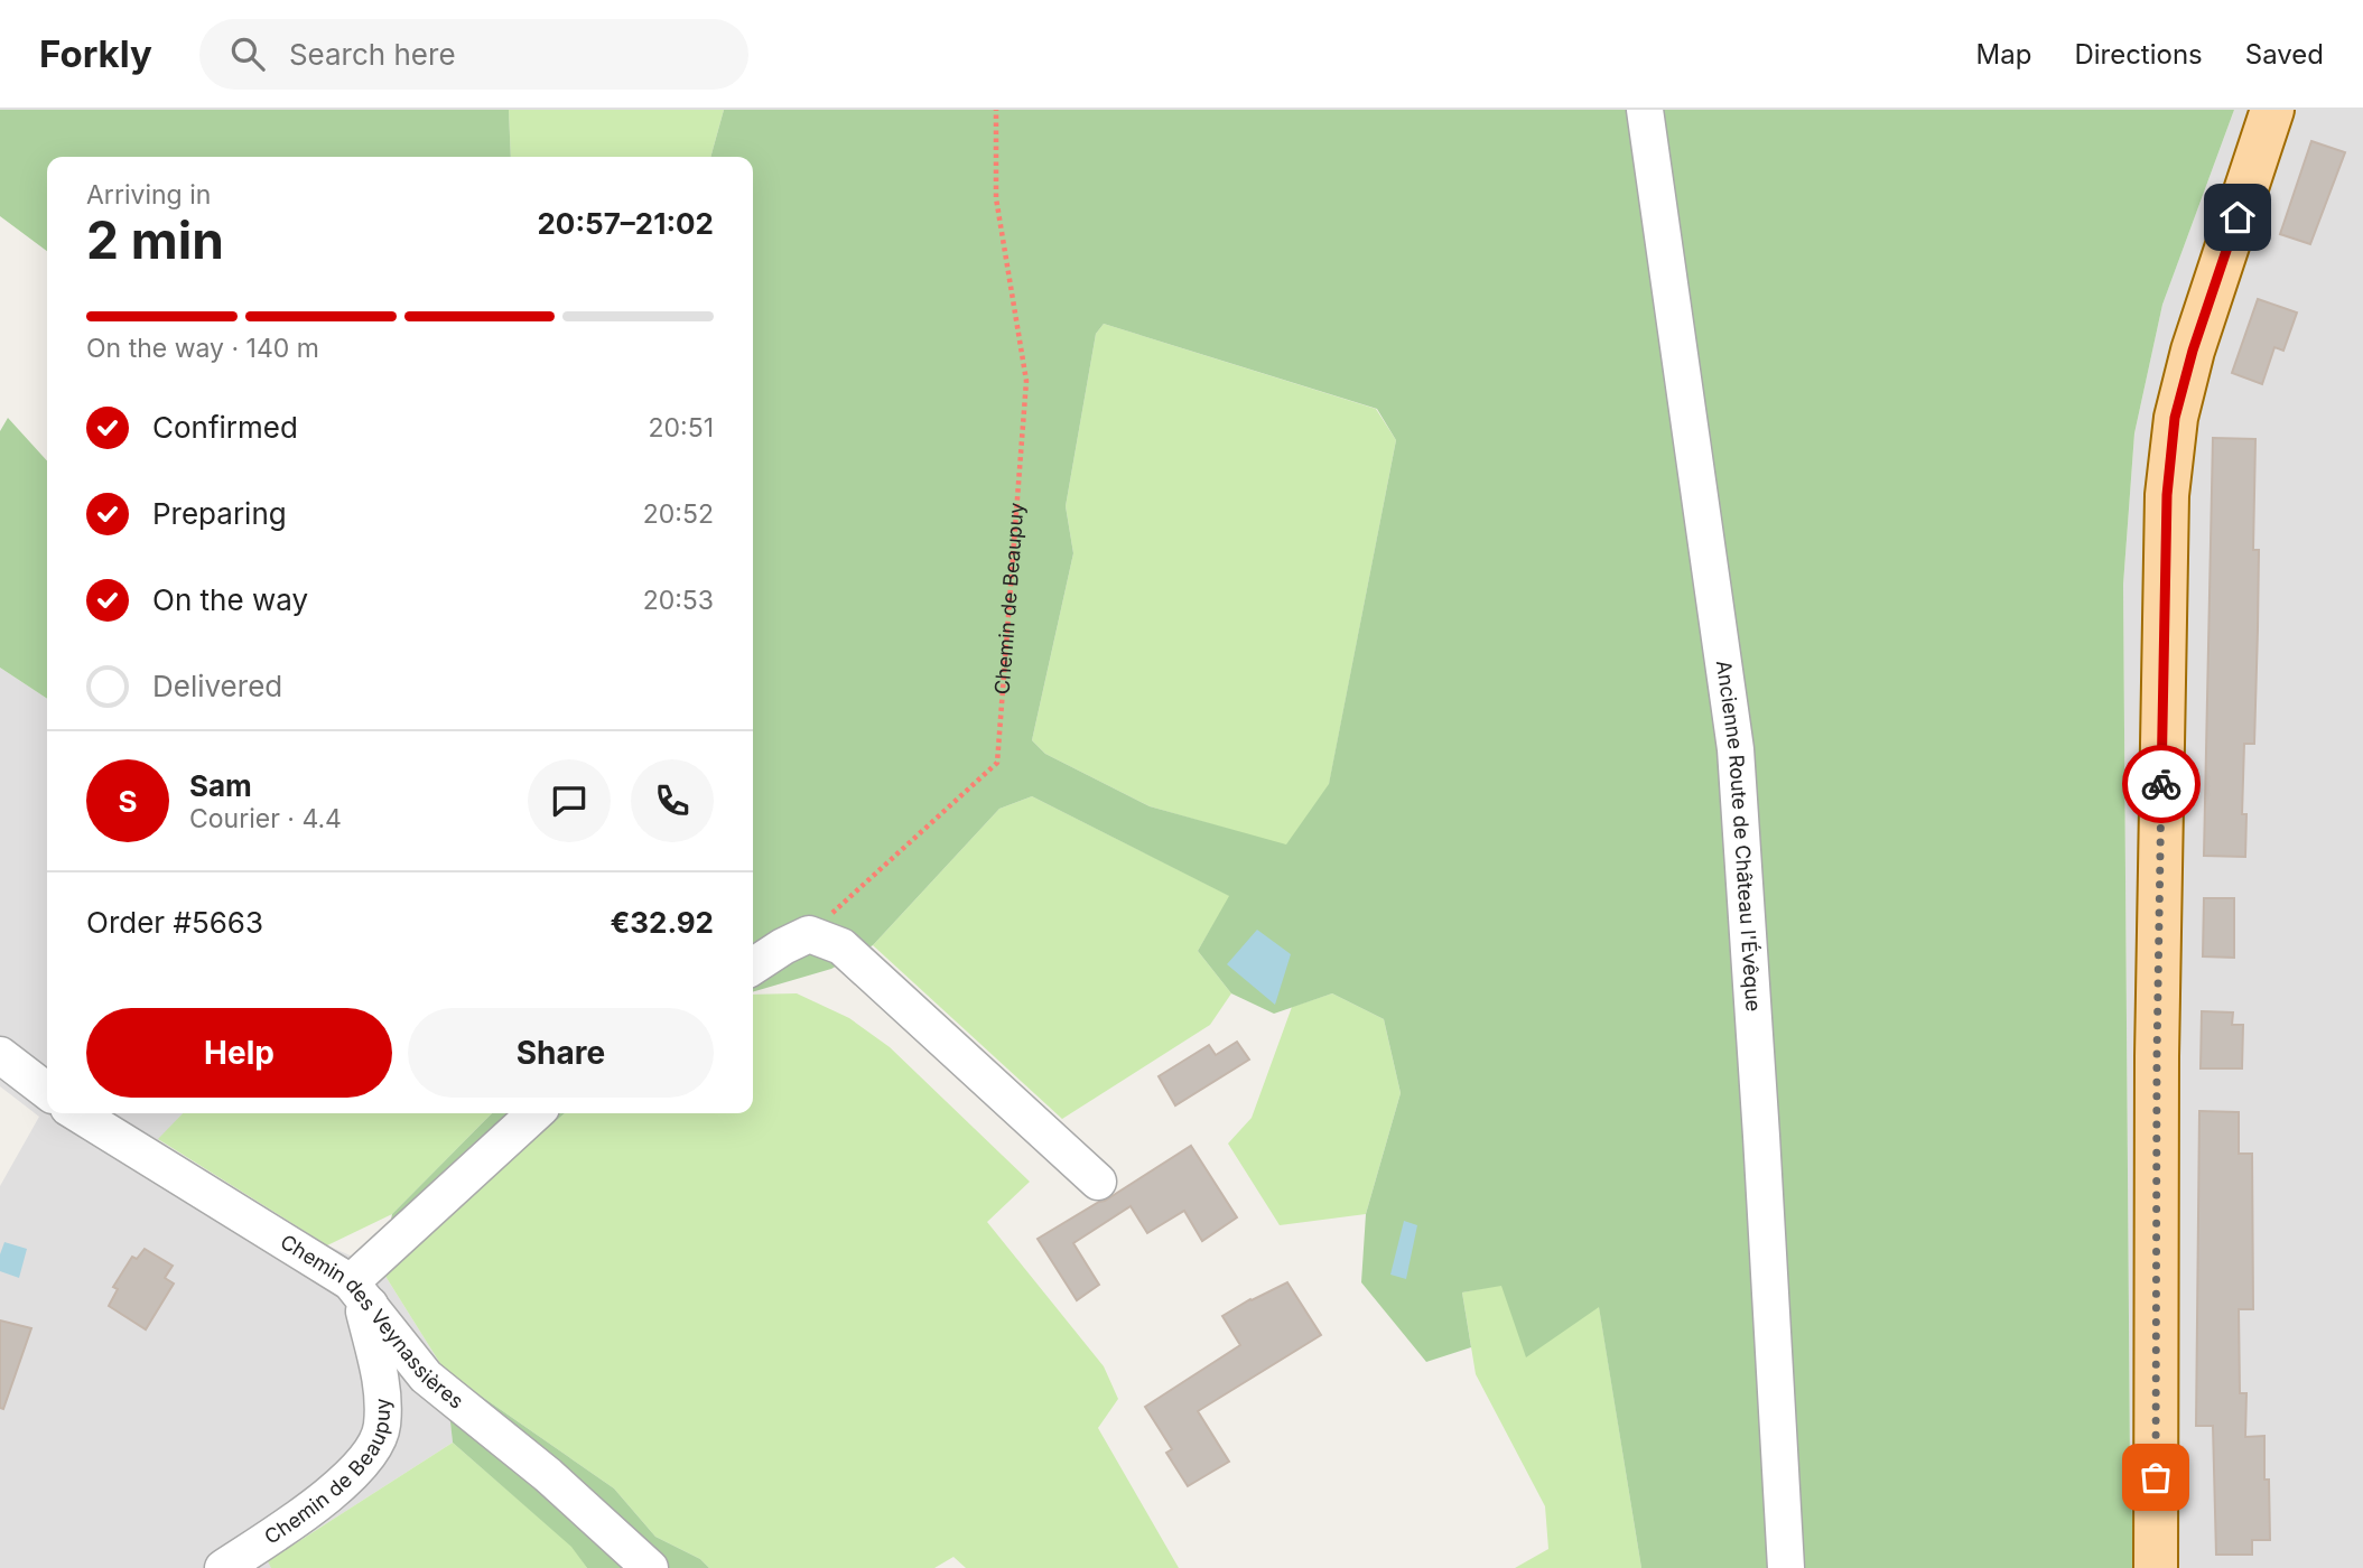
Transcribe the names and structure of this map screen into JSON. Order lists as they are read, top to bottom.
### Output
{
  "streets": {
    "street": ["Chemin de Beaupuy", "Ancienne Route de Château l'Évêque", "Chemin des Veynassières"]
  },
  "crossings": [
    ["Chemin de Beaupuy", "Chemin des Veynassières"]
  ],
  "page": {
    "header": "Forkly",
    "search": "Search here",
    "nav": ["Map", "Directions", "Saved"],
    "heading": ["2 min", "Arriving in", "20:57–21:02"],
    "panel": [
      "Sam",
      "Courier · 4.4",
      "Order #5663",
      "€32.92"
    ],
    "bar": "On the way · 140 m",
    "list": [
      ["Confirmed", "20:51"],
      ["Preparing", "20:52"],
      ["On the way", "20:53"],
      "Delivered"
    ],
    "round": "S",
    "buttons": ["Help", "Share"]
  }
}
